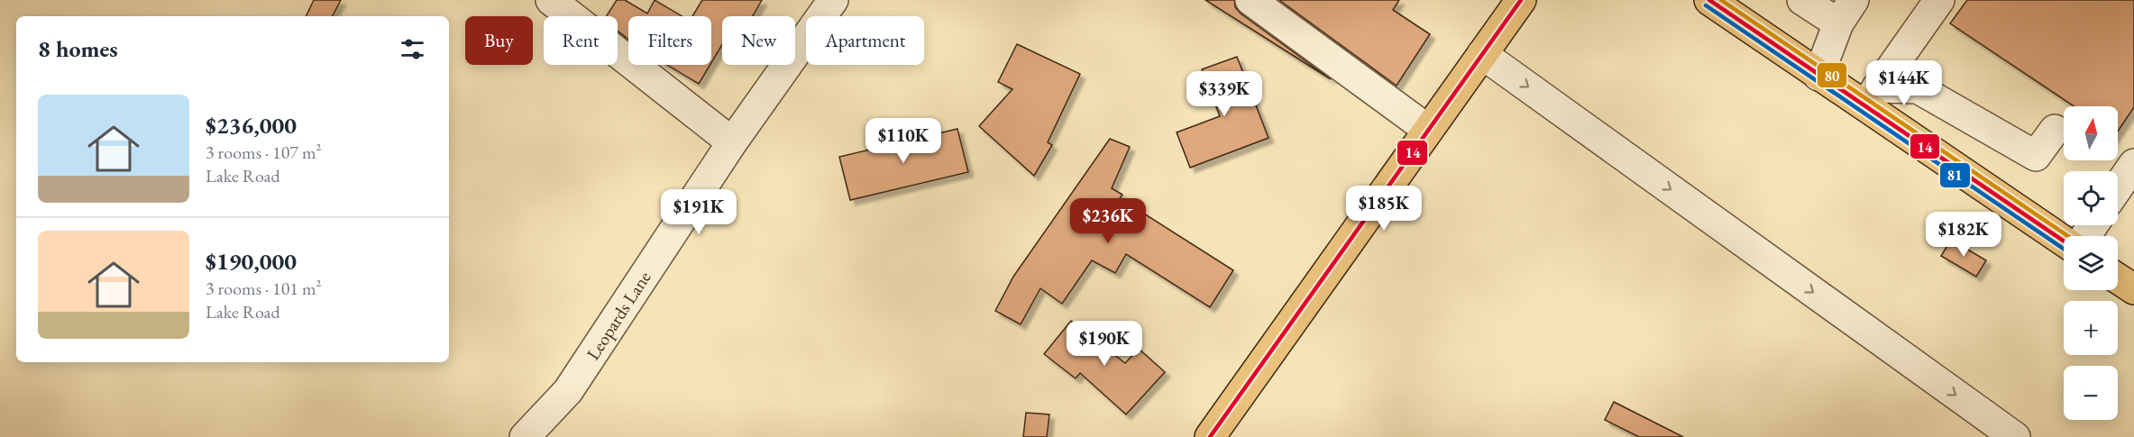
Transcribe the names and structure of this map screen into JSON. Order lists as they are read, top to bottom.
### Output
{
  "streets": {
    "street": ["Leopards Lane"]
  },
  "lines": ["transit line 14", "transit line 80", "transit line 81"],
  "north": "top",
  "page": {
    "chip": [
      "Buy",
      "Rent",
      "Filters",
      "New",
      "Apartment"
    ],
    "heading": "8 homes",
    "price": [
      "$144K",
      "$339K",
      "$110K",
      "$185K",
      "$191K",
      "$236K",
      "$182K",
      "$190K"
    ],
    "list": [
      {
        "name": "$236,000",
        "note": "3 rooms · 107 m² · Lake Road"
      },
      {
        "name": "$190,000",
        "note": "3 rooms · 101 m² · Lake Road"
      }
    ],
    "map_buttons": ["+", "−"]
  }
}
